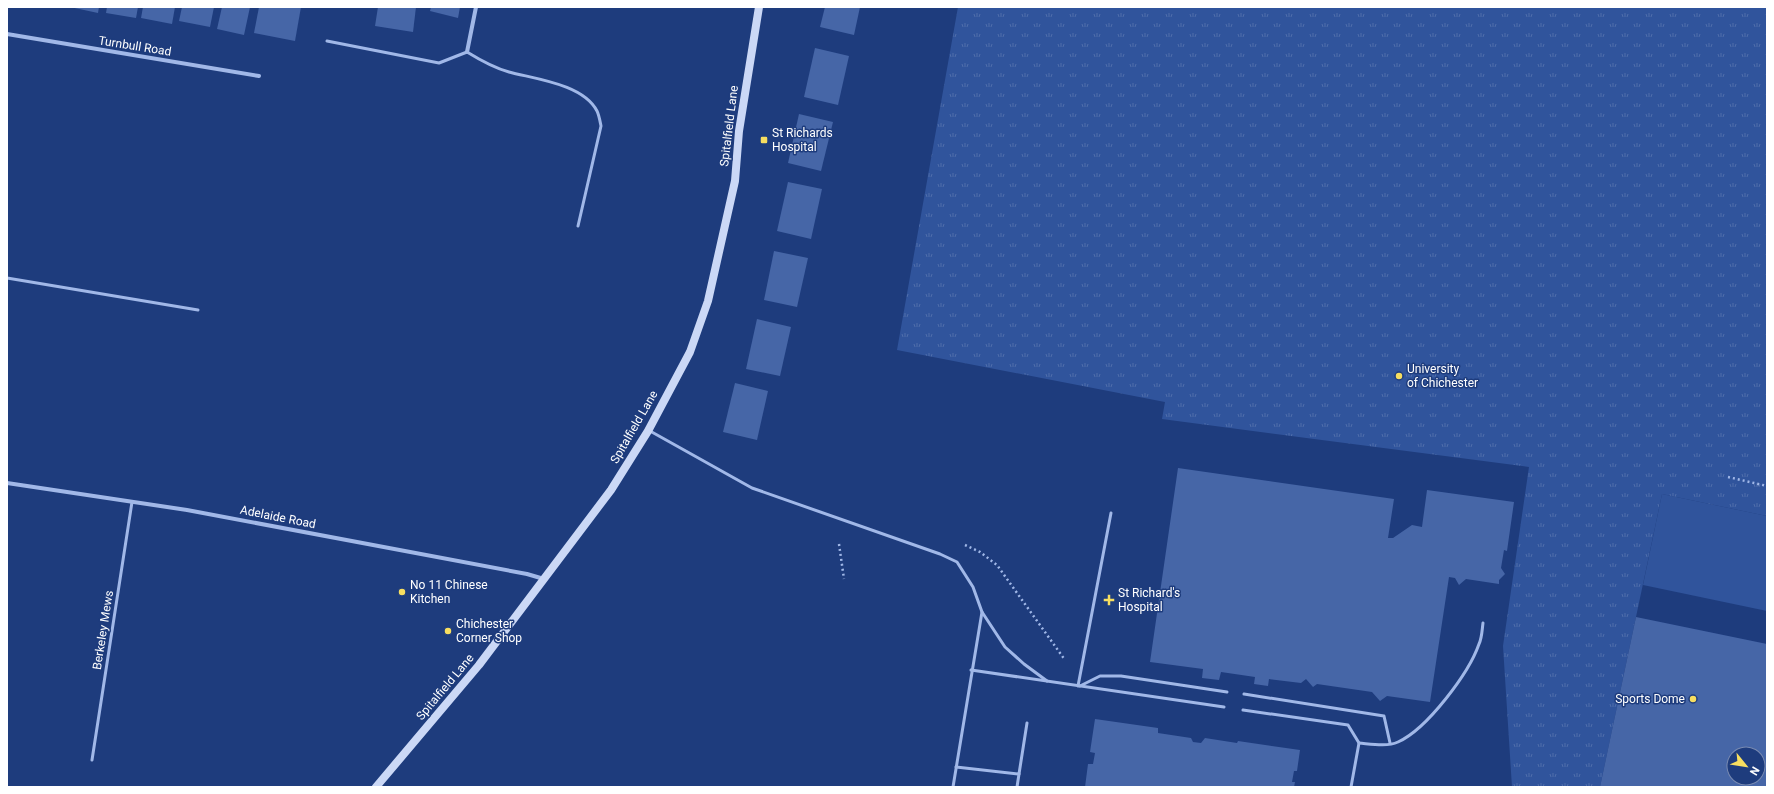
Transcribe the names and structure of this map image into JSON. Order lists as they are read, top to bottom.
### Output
{
  "streets": {
    "main road": ["Spitalfield Lane"],
    "street": ["Turnbull Road", "Adelaide Road"],
    "lane": ["Berkeley Mews"]
  },
  "crossings": [
    ["Spitalfield Lane", "Adelaide Road"],
    ["Adelaide Road", "Berkeley Mews"]
  ],
  "places": {
    "transit": ["St Richards Hospital"],
    "other": [
      "University of Chichester",
      "No 11 Chinese Kitchen",
      "Chichester Corner Shop",
      "Sports Dome"
    ],
    "health": ["St Richard's Hospital"]
  },
  "north": "bottom right"
}
